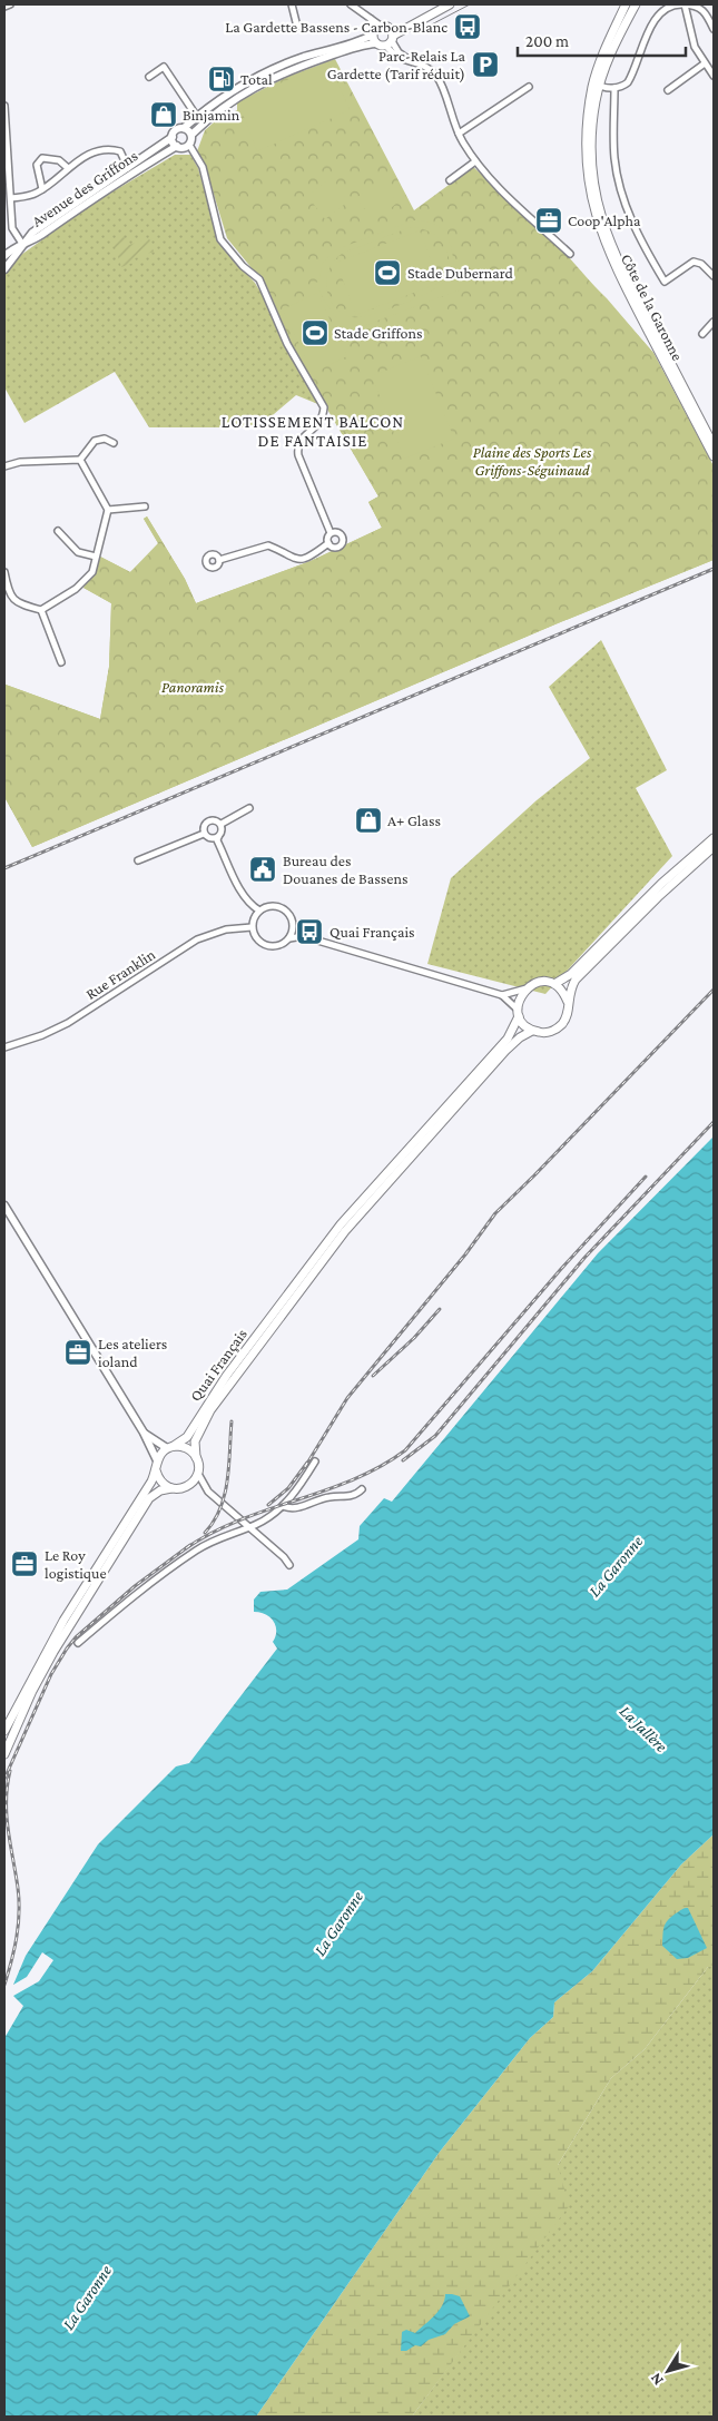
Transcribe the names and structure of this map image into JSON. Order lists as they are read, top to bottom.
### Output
{
  "streets": {
    "main road": ["Côte de la Garonne", "Quai Français"],
    "street": ["Avenue des Griffons", "Rue Franklin"]
  },
  "districts": ["LOTISSEMENT BALCON DE FANTAISIE"],
  "water": ["La Garonne", "La Jallère"],
  "parks": ["Plaine des Sports Les Griffons-Séguinaud", "Panoramis"],
  "places": {
    "bus stop": ["La Gardette Bassens - Carbon-Blanc", "Quai Français"],
    "parking": ["Parc-Relais La Gardette (Tarif réduit)"],
    "fuel station": ["Total"],
    "shop": ["Binjamin", "A+ Glass"],
    "office": ["Coop'Alpha", "Les ateliers ioland", "Le Roy logistique"],
    "sports": ["Stade Dubernard", "Stade Griffons"],
    "public building": ["Bureau des Douanes de Bassens"]
  },
  "scale_bar": "200 m",
  "north": "bottom left"
}
